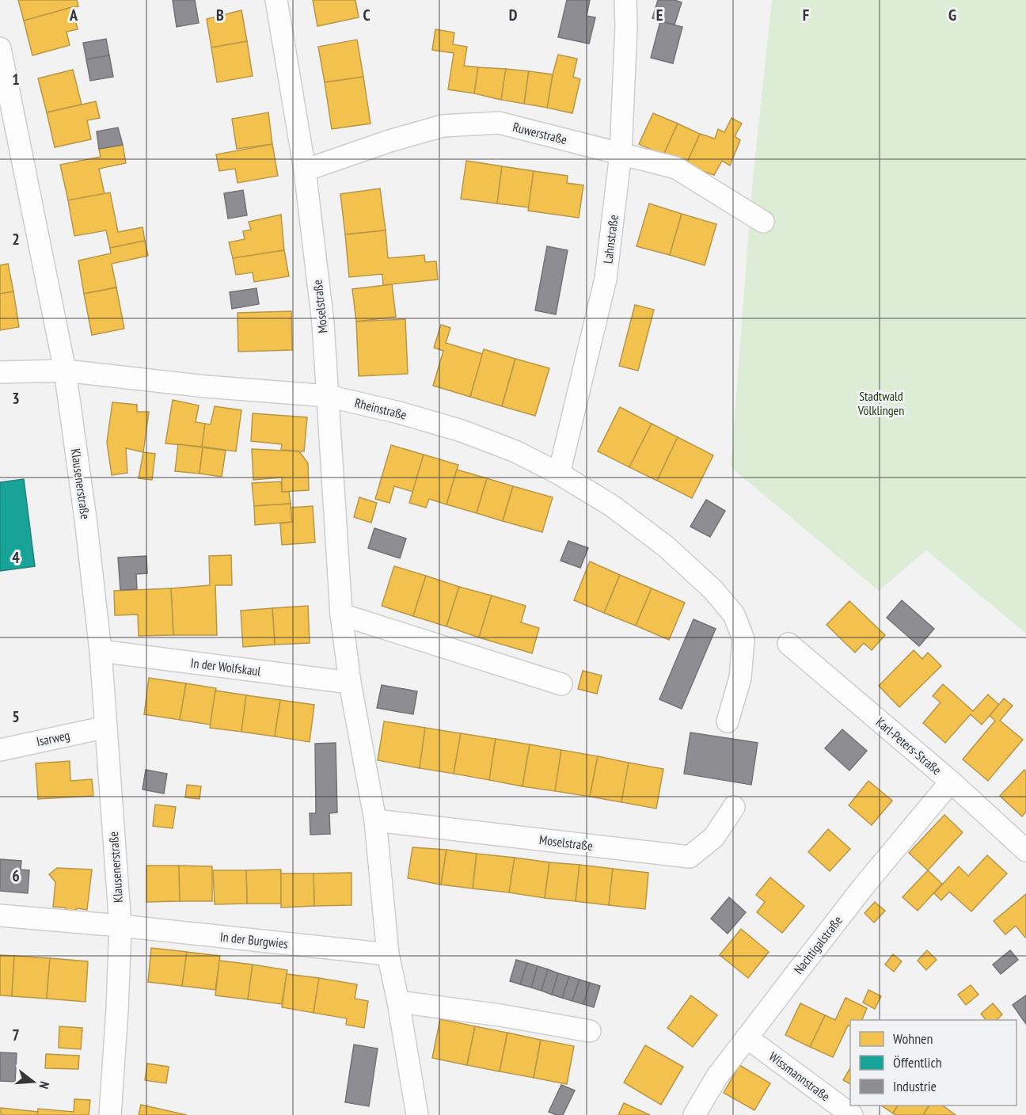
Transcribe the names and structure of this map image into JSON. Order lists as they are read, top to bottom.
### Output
{
  "streets": {
    "street": [
      "Ruwerstraße",
      "Lahnstraße",
      "Moselstraße",
      "Rheinstraße",
      "Klausenerstraße",
      "In der Wolfskaul",
      "Isarweg",
      "Karl-Peters-Straße",
      "In der Burgwies",
      "Nachtigalstraße",
      "Wissmannstraße"
    ]
  },
  "crossings": [
    ["Ruwerstraße", "Lahnstraße"],
    ["Ruwerstraße", "Moselstraße"],
    ["Lahnstraße", "Rheinstraße"],
    ["Moselstraße", "Rheinstraße"],
    ["Moselstraße", "In der Wolfskaul"],
    ["Moselstraße", "In der Burgwies"],
    ["Rheinstraße", "Klausenerstraße"],
    ["Klausenerstraße", "In der Wolfskaul"],
    ["Klausenerstraße", "Isarweg"],
    ["Klausenerstraße", "In der Burgwies"],
    ["Karl-Peters-Straße", "Nachtigalstraße"],
    ["Nachtigalstraße", "Wissmannstraße"]
  ],
  "parks": ["Stadtwald Völklingen"],
  "legend": ["Wohnen", "Öffentlich", "Industrie"],
  "north": "right",
  "grid": {
    "columns": [
      "A",
      "B",
      "C",
      "D",
      "E",
      "F",
      "G"
    ],
    "rows": [
      "1",
      "2",
      "3",
      "4",
      "5",
      "6",
      "7"
    ]
  }
}
